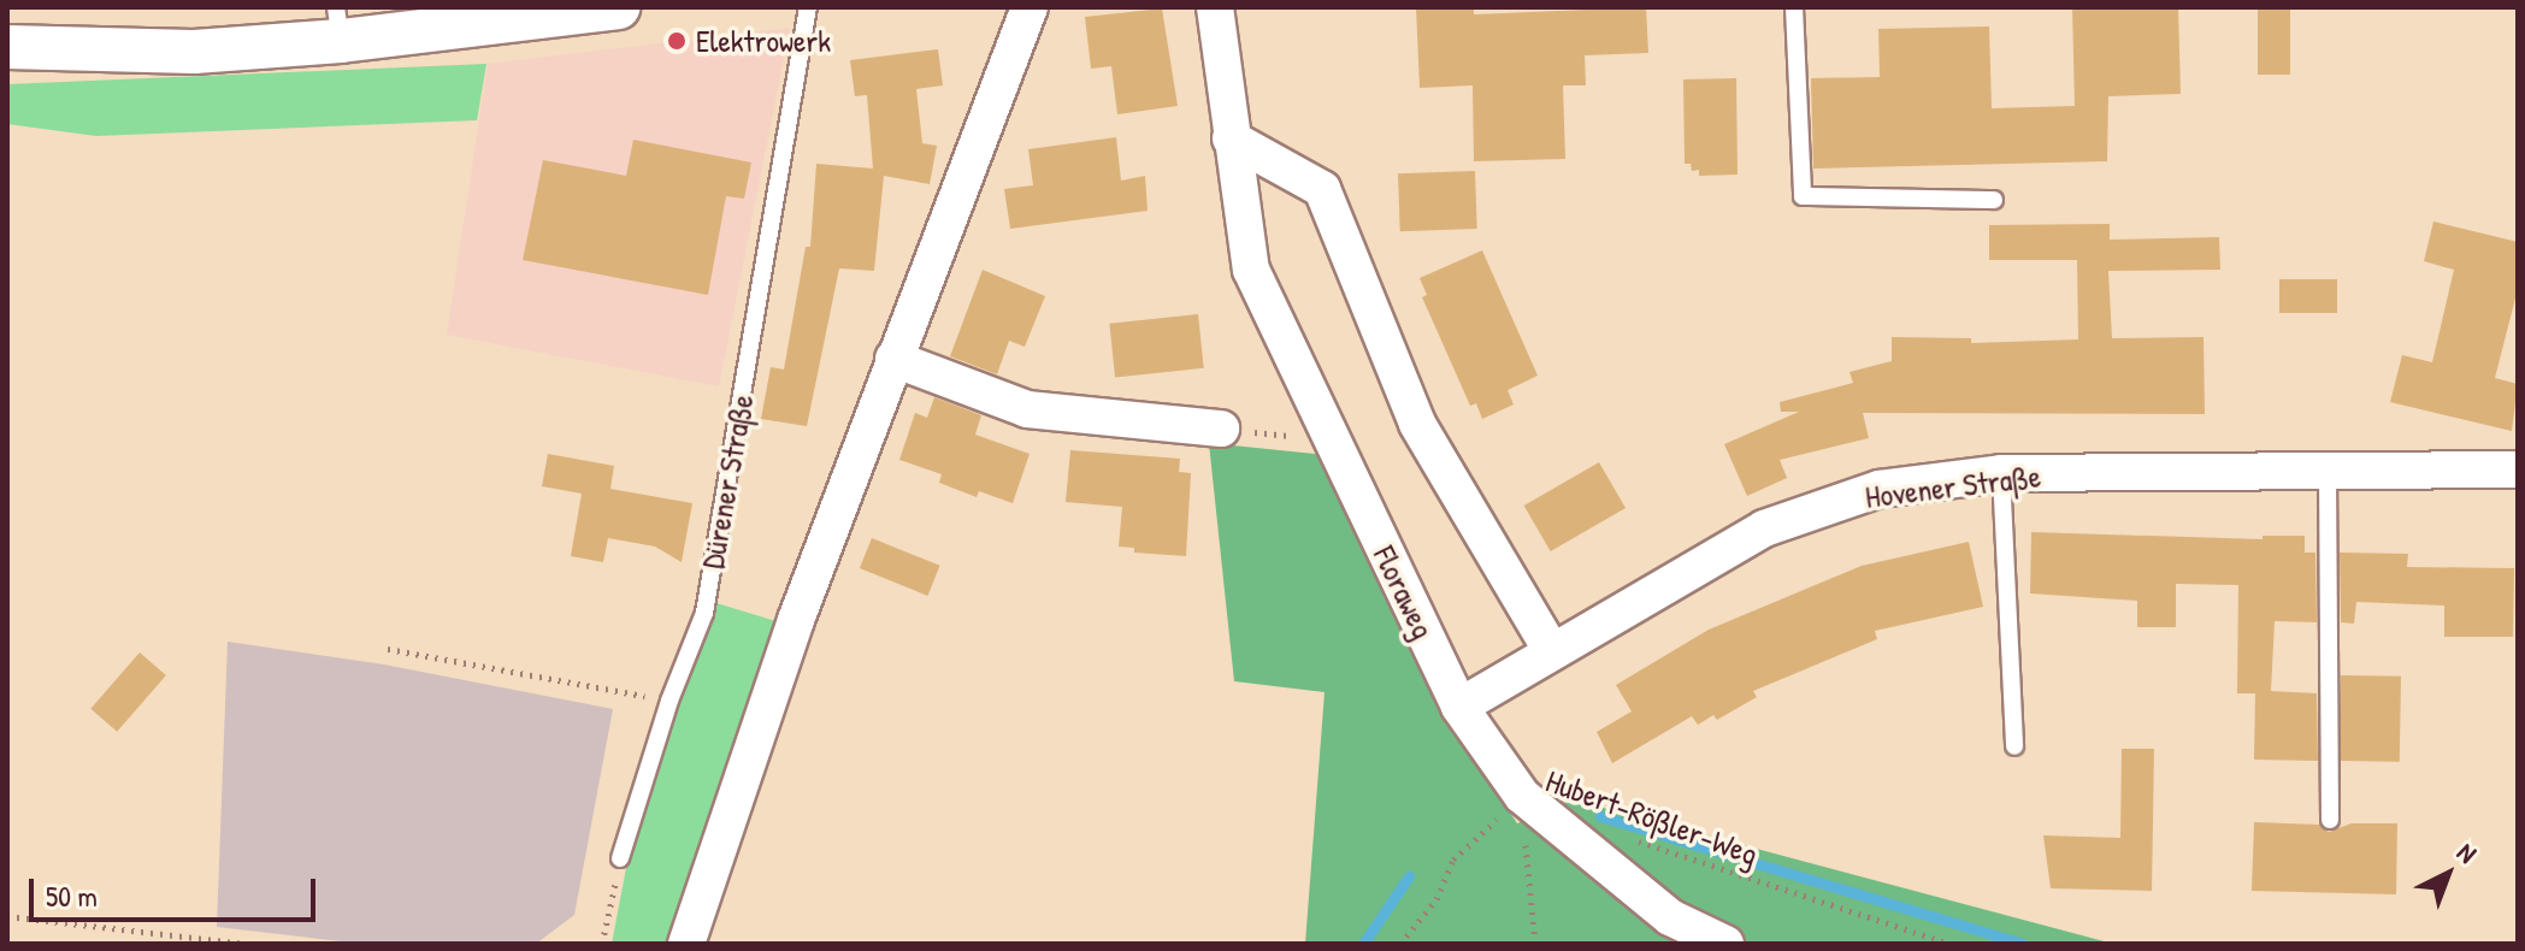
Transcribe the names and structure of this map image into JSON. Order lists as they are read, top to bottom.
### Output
{
  "streets": {
    "street": ["Hovener Straße", "Floraweg"],
    "lane": ["Dürener Straße"],
    "path": ["Hubert-Rößler-Weg"]
  },
  "crossings": [
    ["Hovener Straße", "Floraweg"],
    ["Floraweg", "Hubert-Rößler-Weg"]
  ],
  "places": ["Elektrowerk"],
  "scale_bar": "50 m",
  "north": "top right"
}
